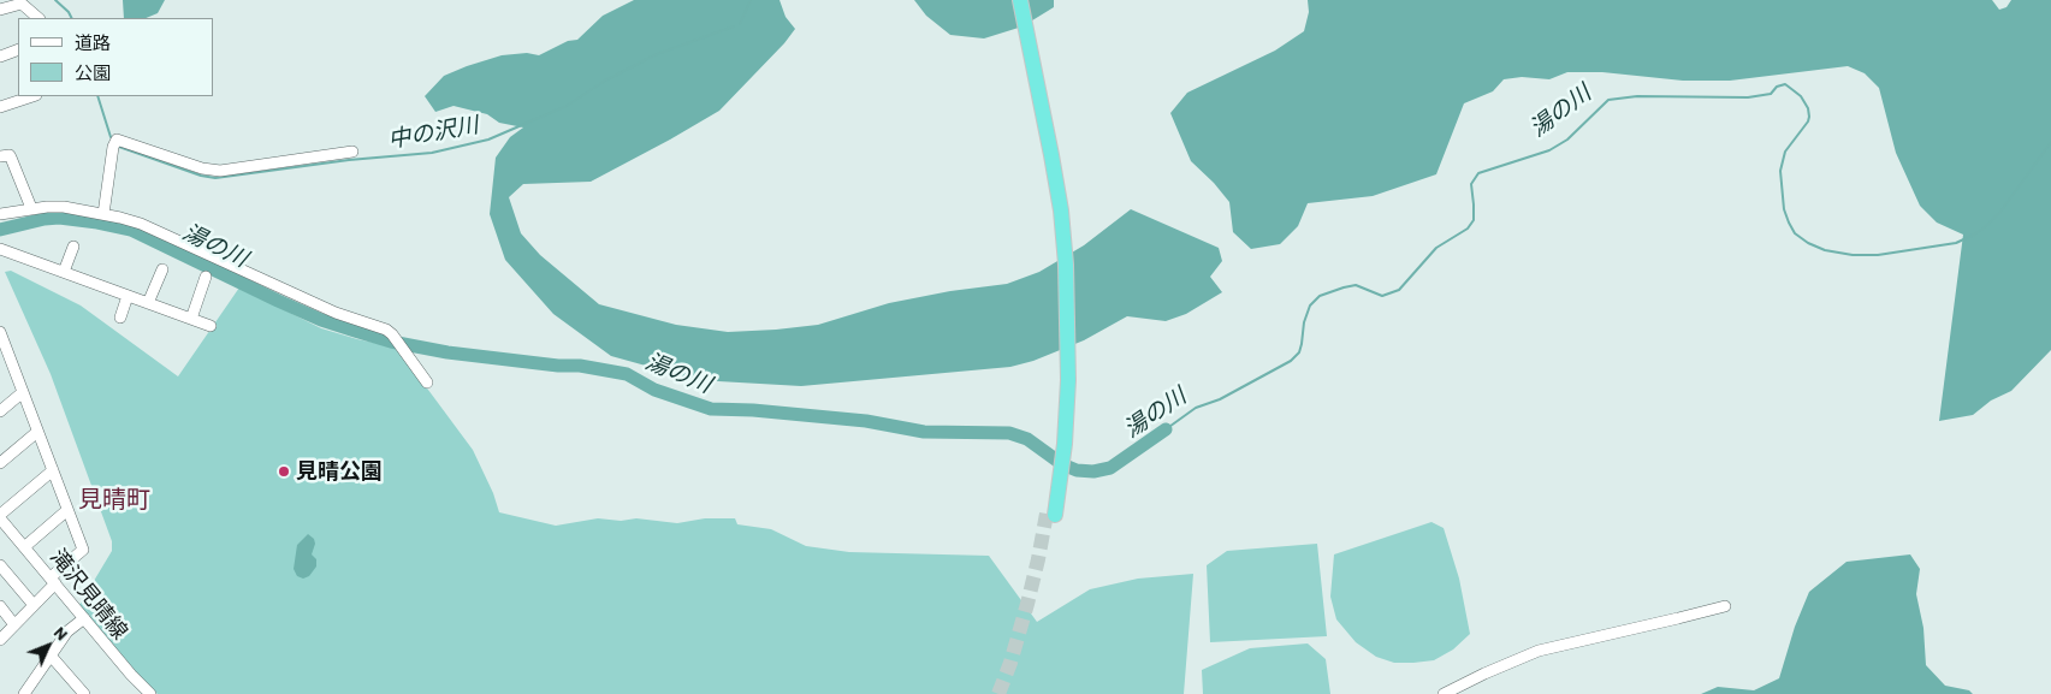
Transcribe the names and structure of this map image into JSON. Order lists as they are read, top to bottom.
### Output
{
  "streets": {
    "street": ["滝沢見晴線"]
  },
  "districts": ["見晴町"],
  "water": ["湯の川", "中の沢川"],
  "places": ["見晴公園"],
  "legend": ["道路", "公園"],
  "north": "top right"
}
